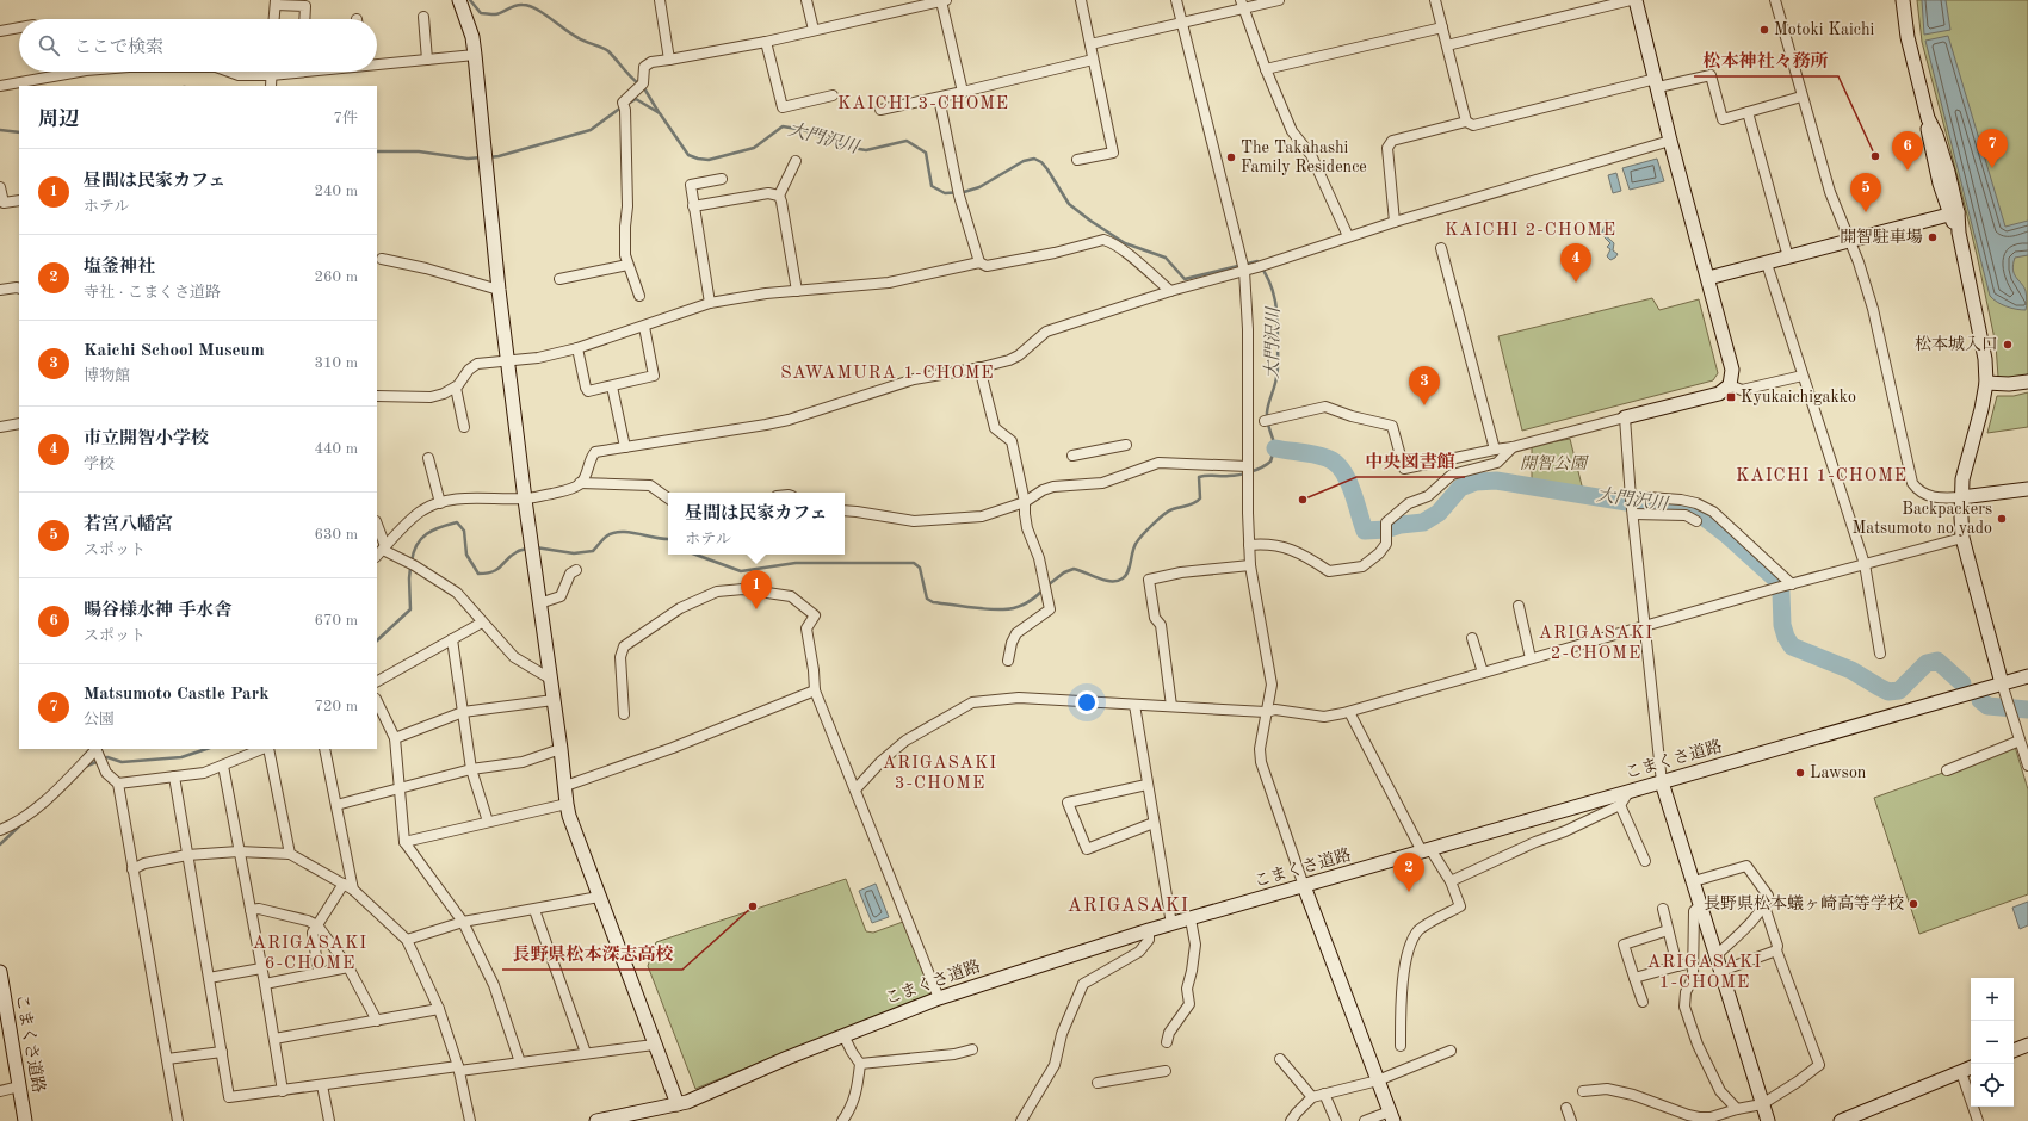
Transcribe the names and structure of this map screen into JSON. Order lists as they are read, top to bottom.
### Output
{
  "streets": {
    "street": ["こまくさ道路"]
  },
  "districts": [
    "KAICHI 3-CHOME",
    "KAICHI 2-CHOME",
    "SAWAMURA 1-CHOME",
    "KAICHI 1-CHOME",
    "ARIGASAKI 2-CHOME",
    "ARIGASAKI 3-CHOME",
    "ARIGASAKI",
    "ARIGASAKI 6-CHOME",
    "ARIGASAKI 1-CHOME"
  ],
  "water": ["大門沢川"],
  "parks": ["開智公園"],
  "places": {
    "other": [
      "Motoki Kaichi",
      "松本神社々務所",
      "The Takahashi Family Residence",
      "開智駐車場",
      "松本城入口",
      "中央図書館",
      "Backpackers Matsumoto no yado",
      "Lawson",
      "長野県松本蟻ヶ崎高等学校",
      "長野県松本深志高校"
    ],
    "transit": ["Kyukaichigakko"]
  },
  "page": {
    "search": "ここで検索",
    "heading": ["周辺", "7件"],
    "pins": [
      "7",
      "6",
      "5",
      "4",
      "3",
      "1",
      "2"
    ],
    "list": [
      {
        "mark": "1",
        "name": "昼間は民家カフェ",
        "note": "ホテル",
        "value": "240 m"
      },
      {
        "mark": "2",
        "name": "塩釜神社",
        "note": "寺社 · こまくさ道路",
        "value": "260 m"
      },
      {
        "mark": "3",
        "name": "Kaichi School Museum",
        "note": "博物館",
        "value": "310 m"
      },
      {
        "mark": "4",
        "name": "市立開智小学校",
        "note": "学校",
        "value": "440 m"
      },
      {
        "mark": "5",
        "name": "若宮八幡宮",
        "note": "スポット",
        "value": "630 m"
      },
      {
        "mark": "6",
        "name": "暘谷様水神 手水舎",
        "note": "スポット",
        "value": "670 m"
      },
      {
        "mark": "7",
        "name": "Matsumoto Castle Park",
        "note": "公園",
        "value": "720 m"
      }
    ],
    "popup": ["昼間は民家カフェ", "ホテル"],
    "map_buttons": ["+", "−"]
  }
}
